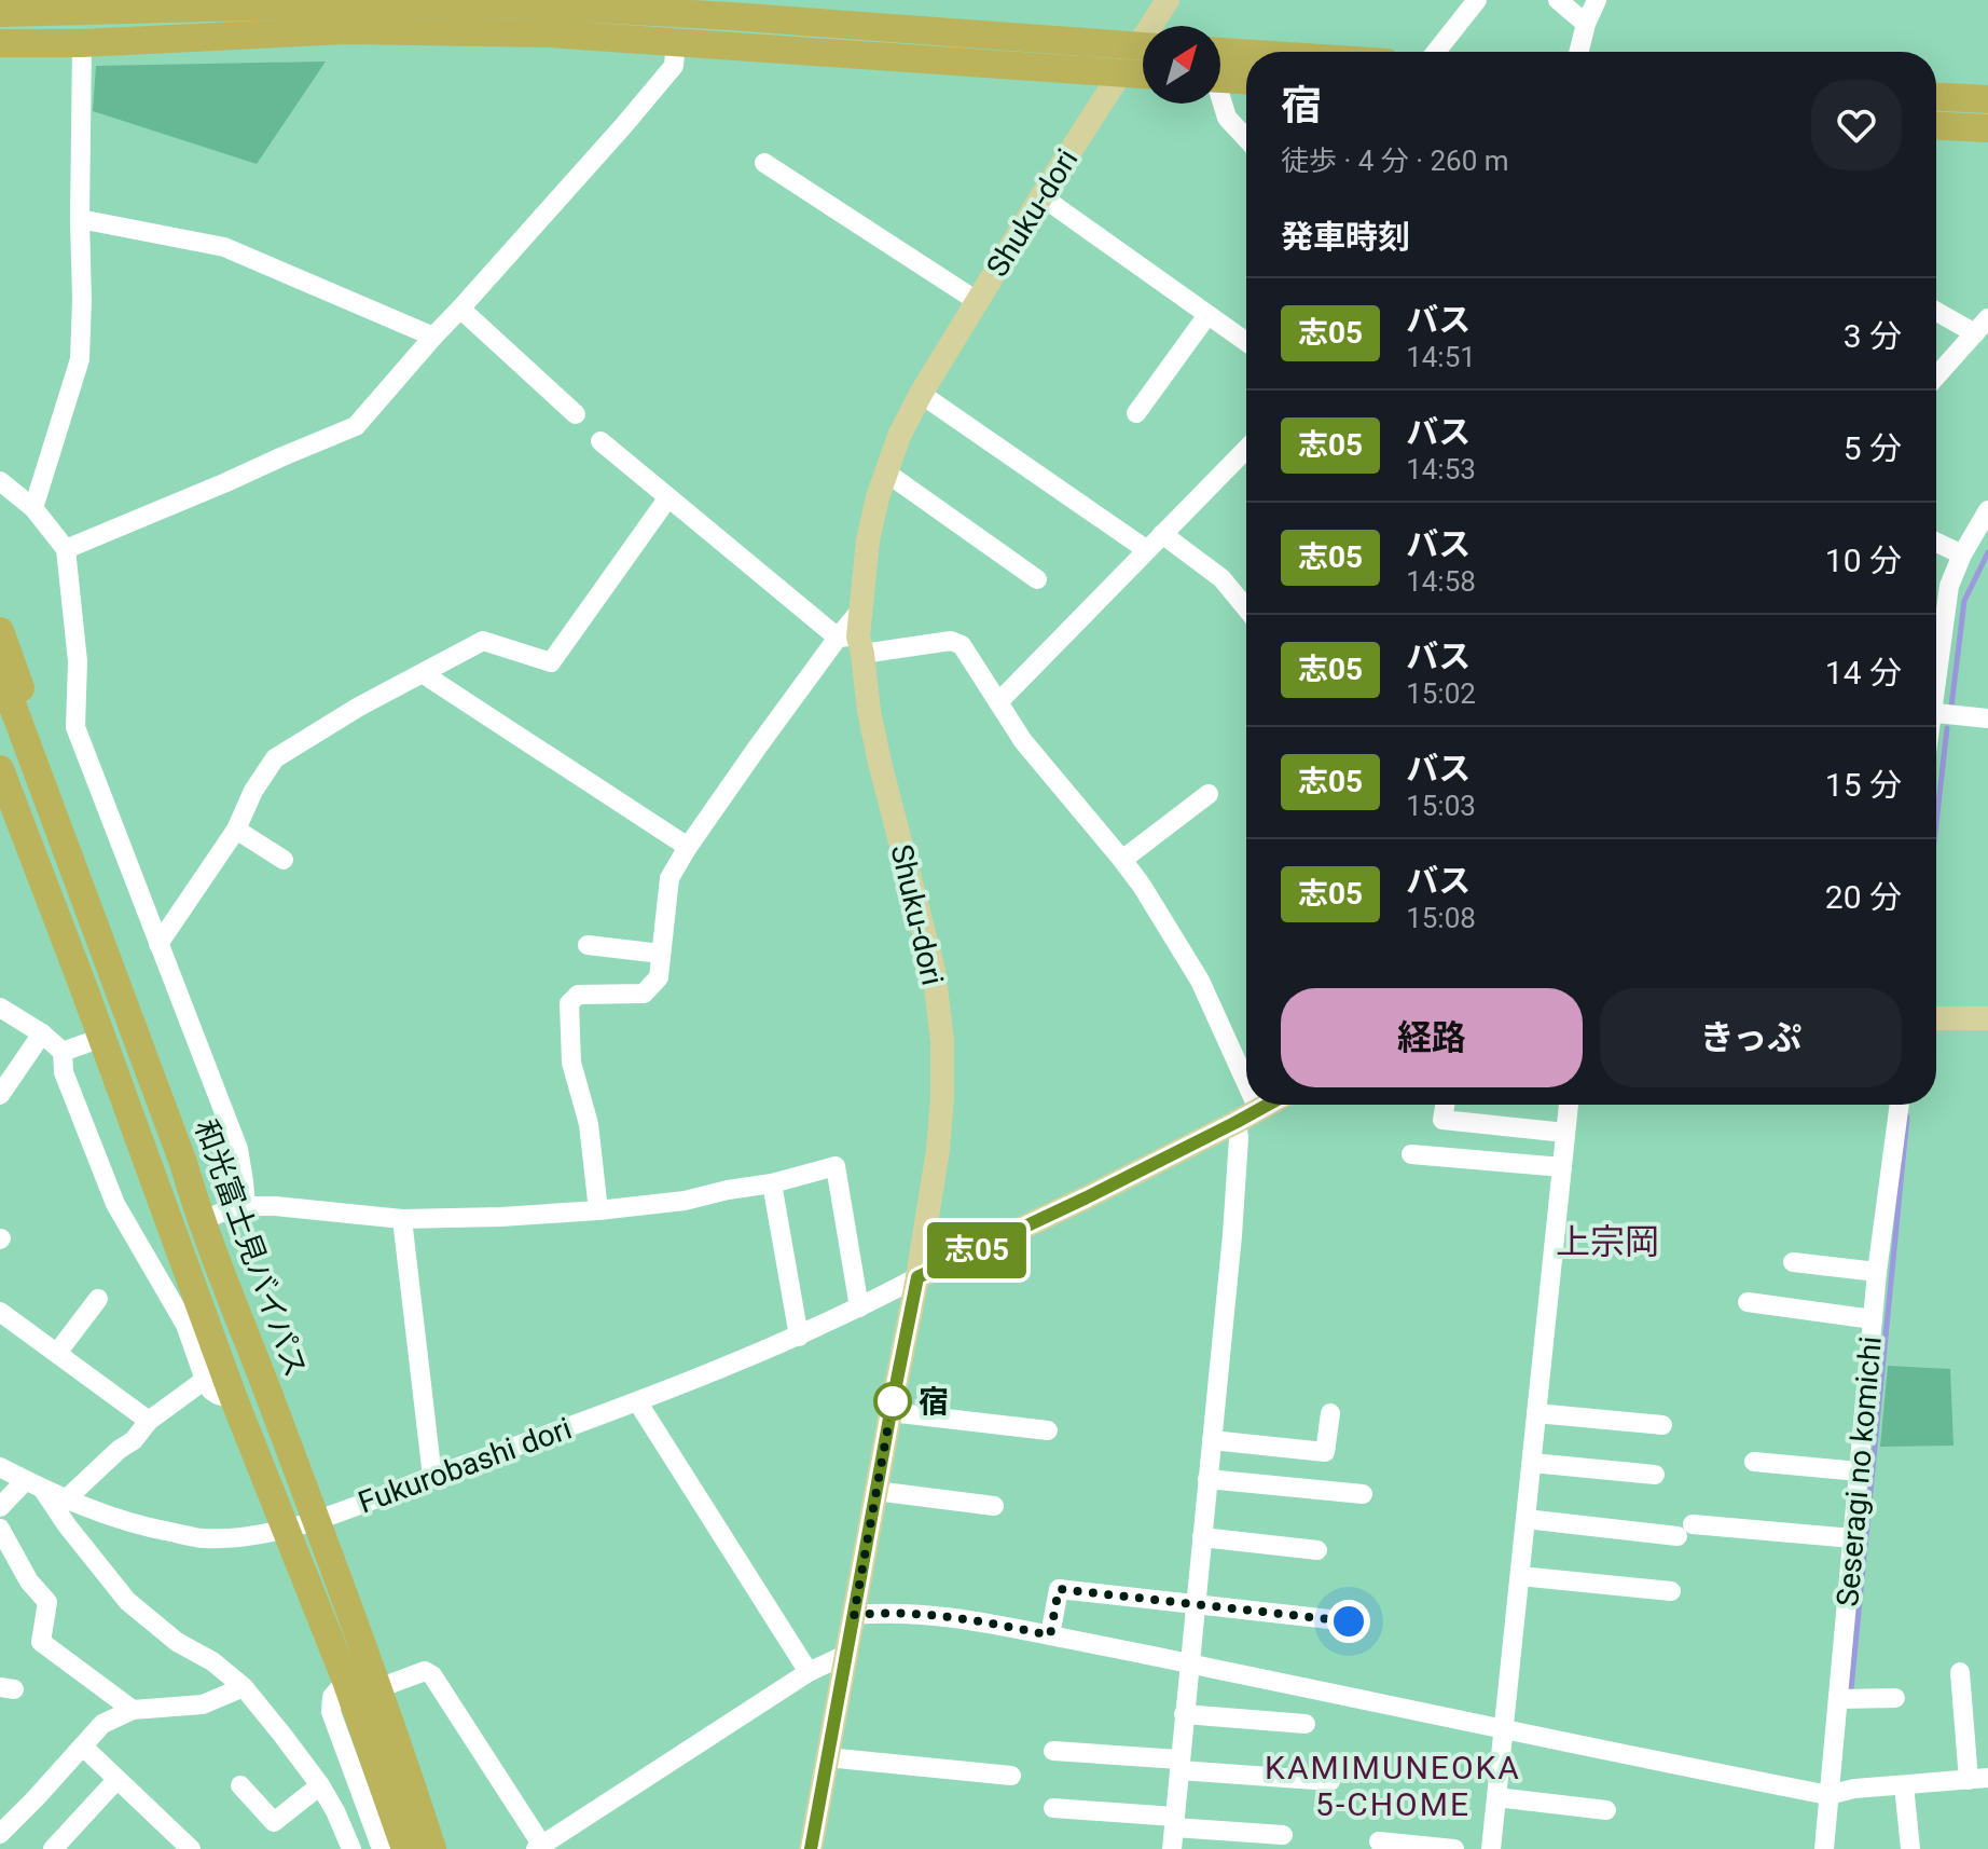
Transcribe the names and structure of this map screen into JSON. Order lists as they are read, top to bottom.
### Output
{
  "streets": {
    "highway": ["和光富士見バイパス"],
    "main road": ["Shuku-dori"],
    "street": ["Fukurobashi dori", "Seseragi no komichi"]
  },
  "crossings": [
    ["Shuku-dori", "Fukurobashi dori"],
    ["和光富士見バイパス", "Fukurobashi dori"]
  ],
  "districts": ["上宗岡", "KAMIMUNEOKA 5-CHOME"],
  "places": ["宿"],
  "lines": ["bus line 志05"],
  "north": "top right",
  "page": {
    "on_map": "志05",
    "heading": [
      ["宿", "徒歩 · 4 分 · 260 m"],
      "発車時刻"
    ],
    "list": [
      {
        "mark": "志05",
        "name": "バス",
        "note": "14:51",
        "value": "3 分"
      },
      {
        "mark": "志05",
        "name": "バス",
        "note": "14:53",
        "value": "5 分"
      },
      {
        "mark": "志05",
        "name": "バス",
        "note": "14:58",
        "value": "10 分"
      },
      {
        "mark": "志05",
        "name": "バス",
        "note": "15:02",
        "value": "14 分"
      },
      {
        "mark": "志05",
        "name": "バス",
        "note": "15:03",
        "value": "15 分"
      },
      {
        "mark": "志05",
        "name": "バス",
        "note": "15:08",
        "value": "20 分"
      }
    ],
    "buttons": ["経路", "きっぷ"]
  }
}
